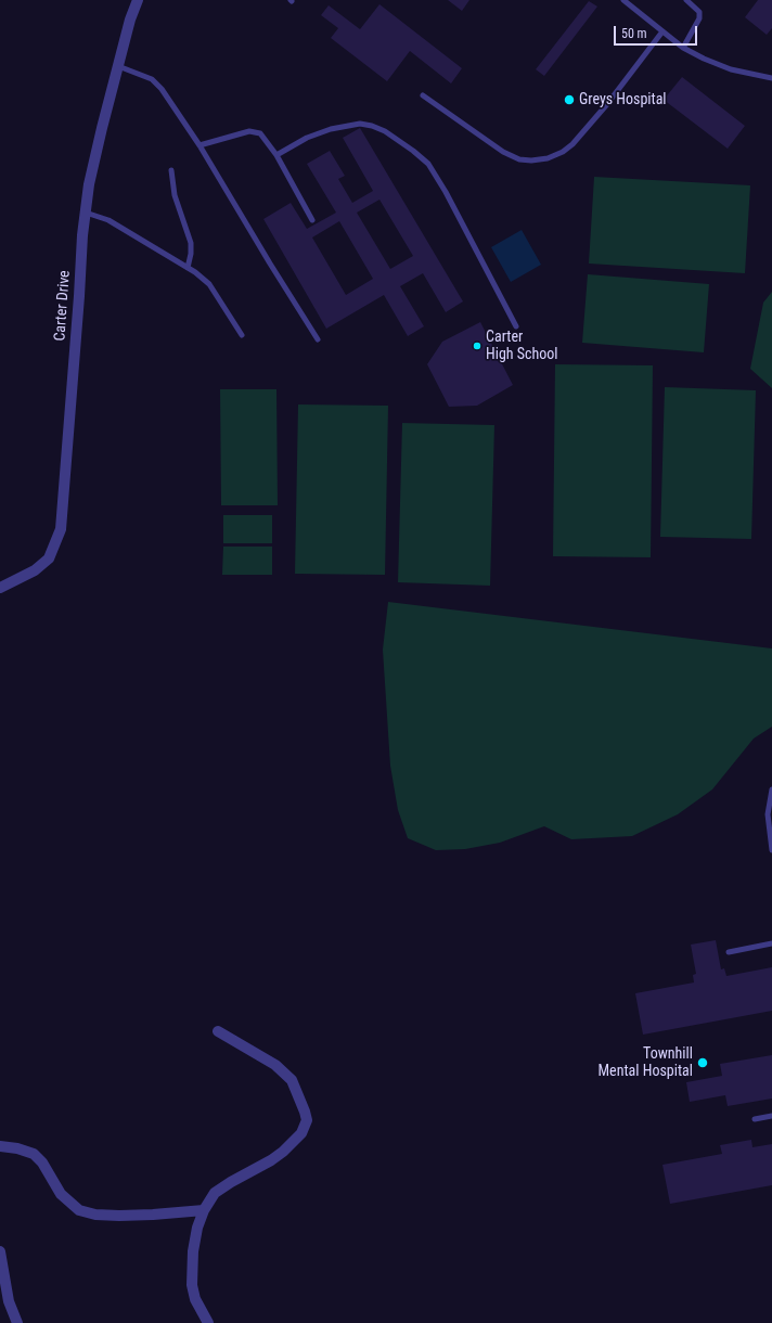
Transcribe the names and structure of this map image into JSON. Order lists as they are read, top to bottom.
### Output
{
  "streets": {
    "street": ["Carter Drive"]
  },
  "places": ["Greys Hospital", "Carter High School", "Townhill Mental Hospital"],
  "scale_bar": "50 m"
}
